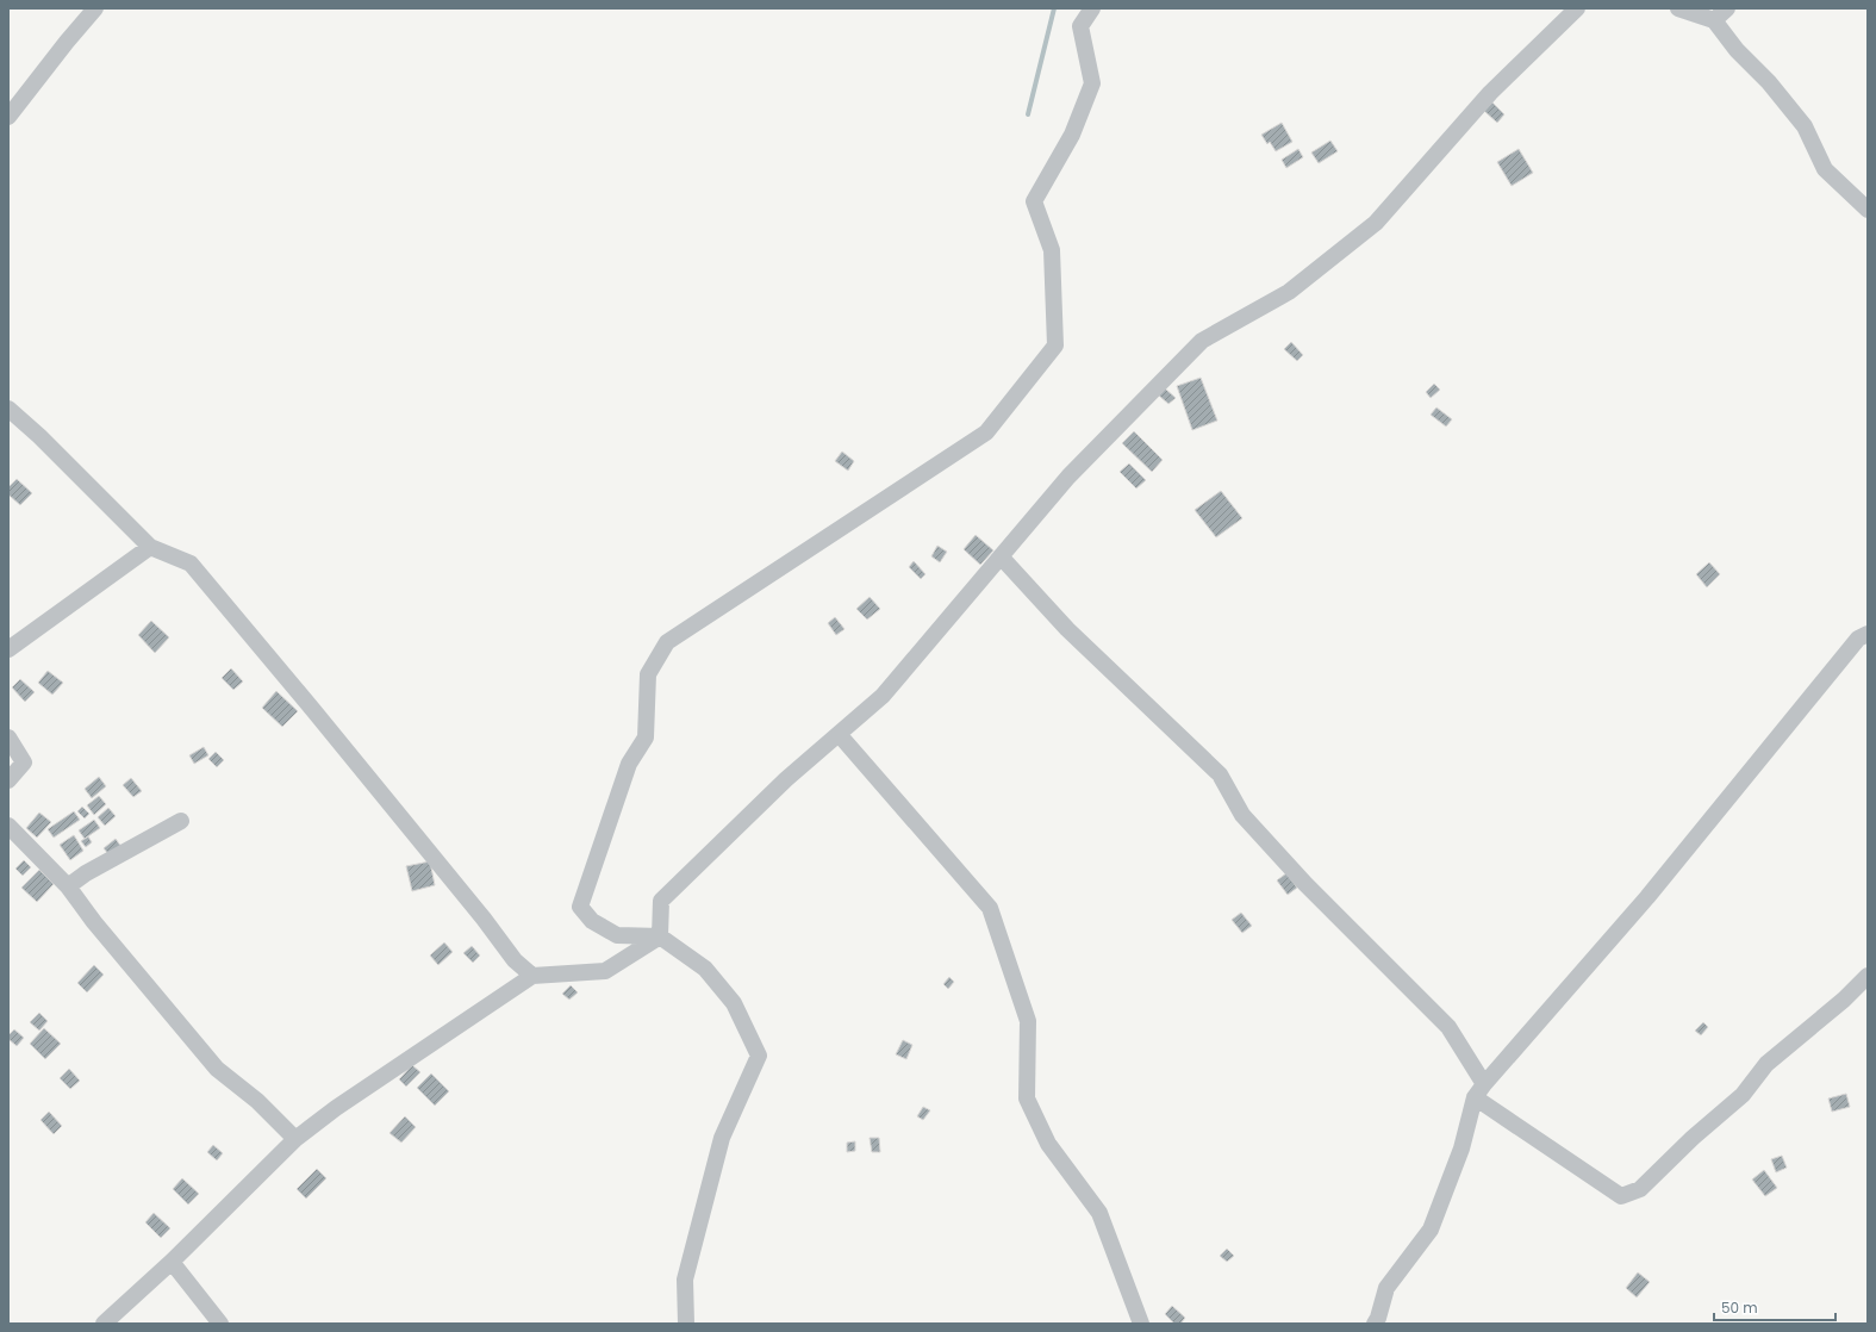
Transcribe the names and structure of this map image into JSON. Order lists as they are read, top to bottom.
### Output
{
  "scale_bar": "50 m"
}
